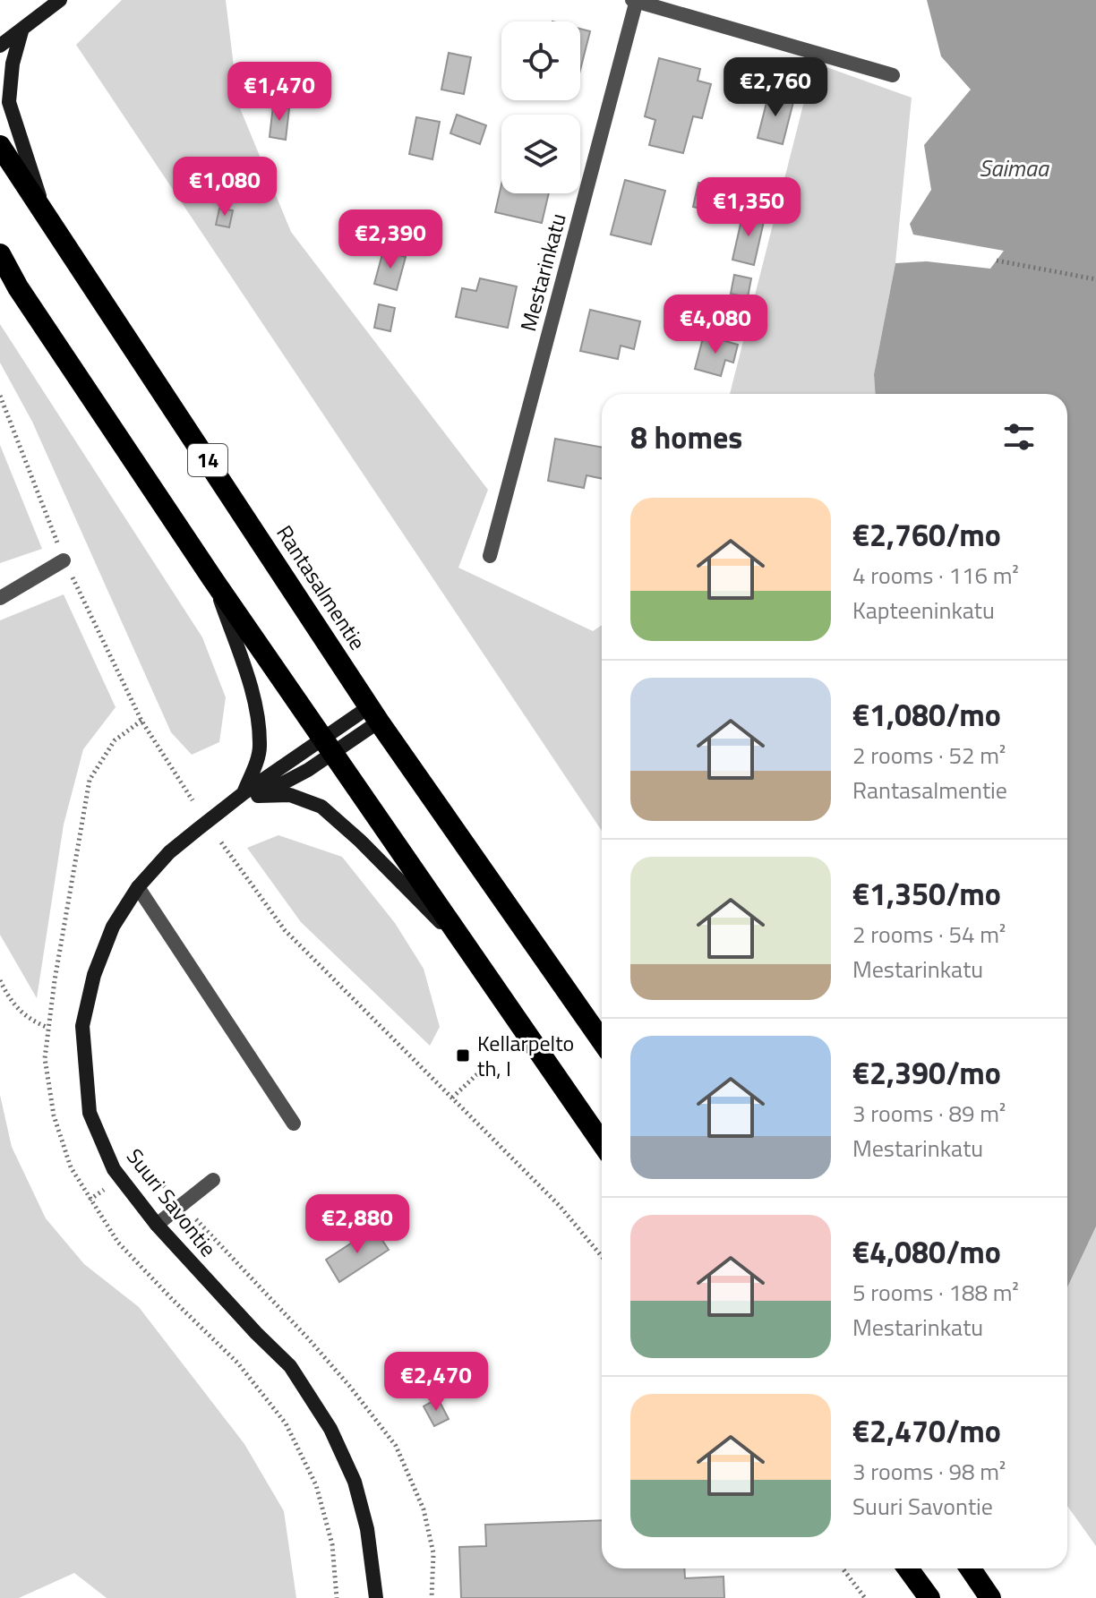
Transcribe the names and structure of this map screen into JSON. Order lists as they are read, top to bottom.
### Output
{
  "streets": {
    "highway": ["14", "Rantasalmentie"],
    "street": ["Mestarinkatu", "Suuri Savontie"]
  },
  "crossings": [
    ["Rantasalmentie", "Suuri Savontie"]
  ],
  "water": ["Saimaa"],
  "places": {
    "transit": ["Kellarpelto th, I"]
  },
  "page": {
    "price": [
      "€2,760",
      "€1,470",
      "€1,080",
      "€1,350",
      "€2,390",
      "€4,080",
      "€2,880",
      "€2,470"
    ],
    "heading": "8 homes",
    "list": [
      {
        "name": "€2,760/mo",
        "note": "4 rooms · 116 m² · Kapteeninkatu"
      },
      {
        "name": "€1,080/mo",
        "note": "2 rooms · 52 m² · Rantasalmentie"
      },
      {
        "name": "€1,350/mo",
        "note": "2 rooms · 54 m² · Mestarinkatu"
      },
      {
        "name": "€2,390/mo",
        "note": "3 rooms · 89 m² · Mestarinkatu"
      },
      {
        "name": "€4,080/mo",
        "note": "5 rooms · 188 m² · Mestarinkatu"
      },
      {
        "name": "€2,470/mo",
        "note": "3 rooms · 98 m² · Suuri Savontie"
      }
    ]
  }
}
